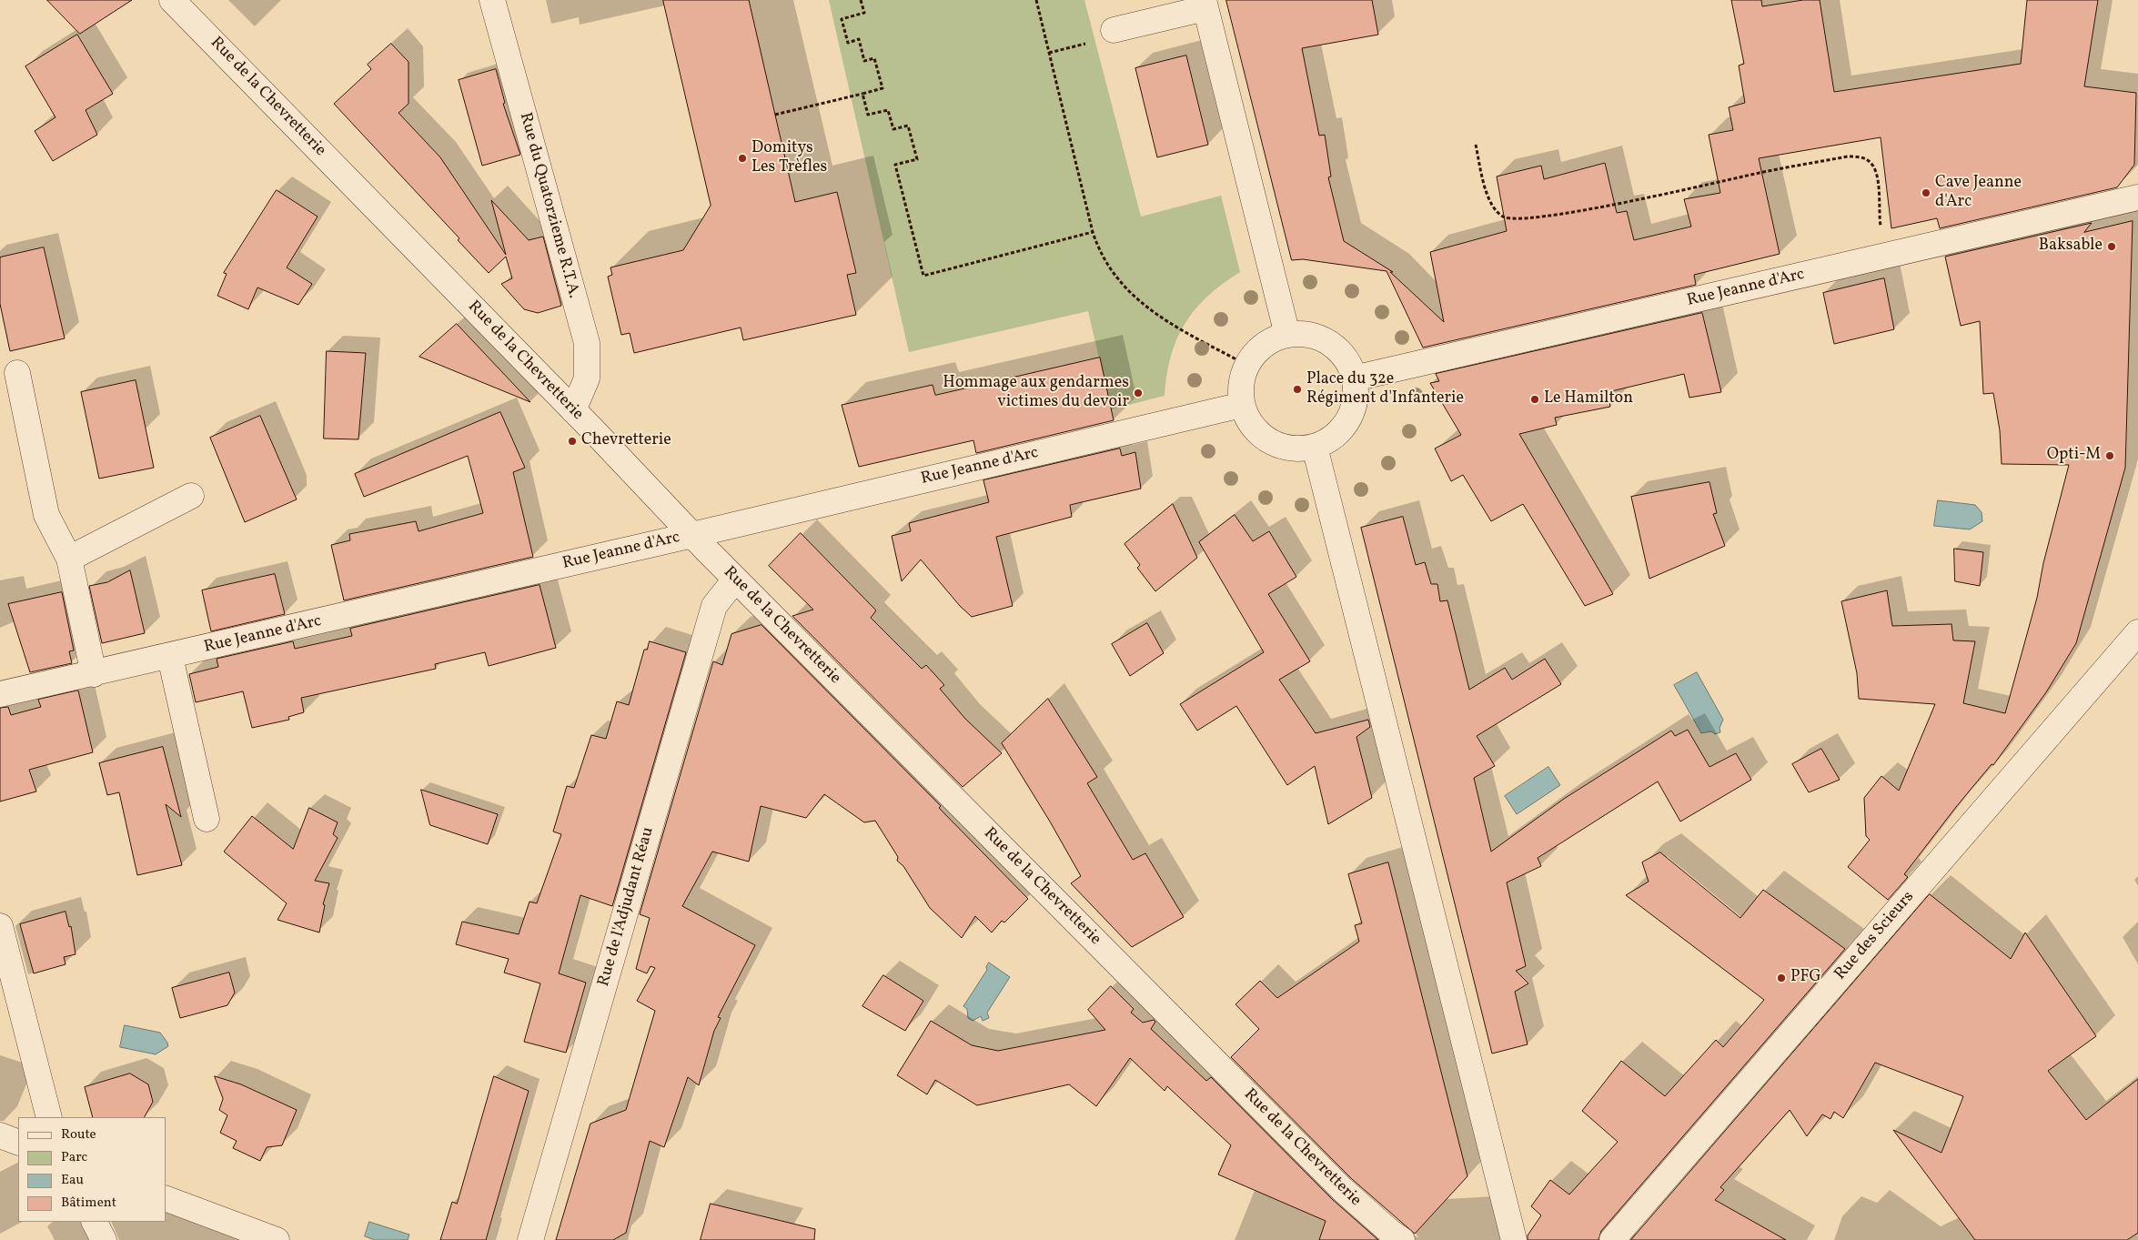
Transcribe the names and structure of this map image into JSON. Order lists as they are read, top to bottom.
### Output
{
  "streets": {
    "street": [
      "Rue de la Chevretterie",
      "Rue du Quatorzieme R.T.A.",
      "Rue Jeanne d'Arc",
      "Rue de l'Adjudant Réau",
      "Rue des Scieurs"
    ]
  },
  "crossings": [
    ["Rue de la Chevretterie", "Rue du Quatorzieme R.T.A."],
    ["Rue de la Chevretterie", "Rue Jeanne d'Arc"],
    ["Rue de la Chevretterie", "Rue de l'Adjudant Réau"]
  ],
  "places": [
    "Domitys Les Trèfles",
    "Cave Jeanne d'Arc",
    "Baksable",
    "Place du 32e Régiment d'Infanterie",
    "Hommage aux gendarmes victimes du devoir",
    "Le Hamilton",
    "Chevretterie",
    "Opti-M",
    "PFG"
  ],
  "legend": [
    "Route",
    "Parc",
    "Eau",
    "Bâtiment"
  ]
}
